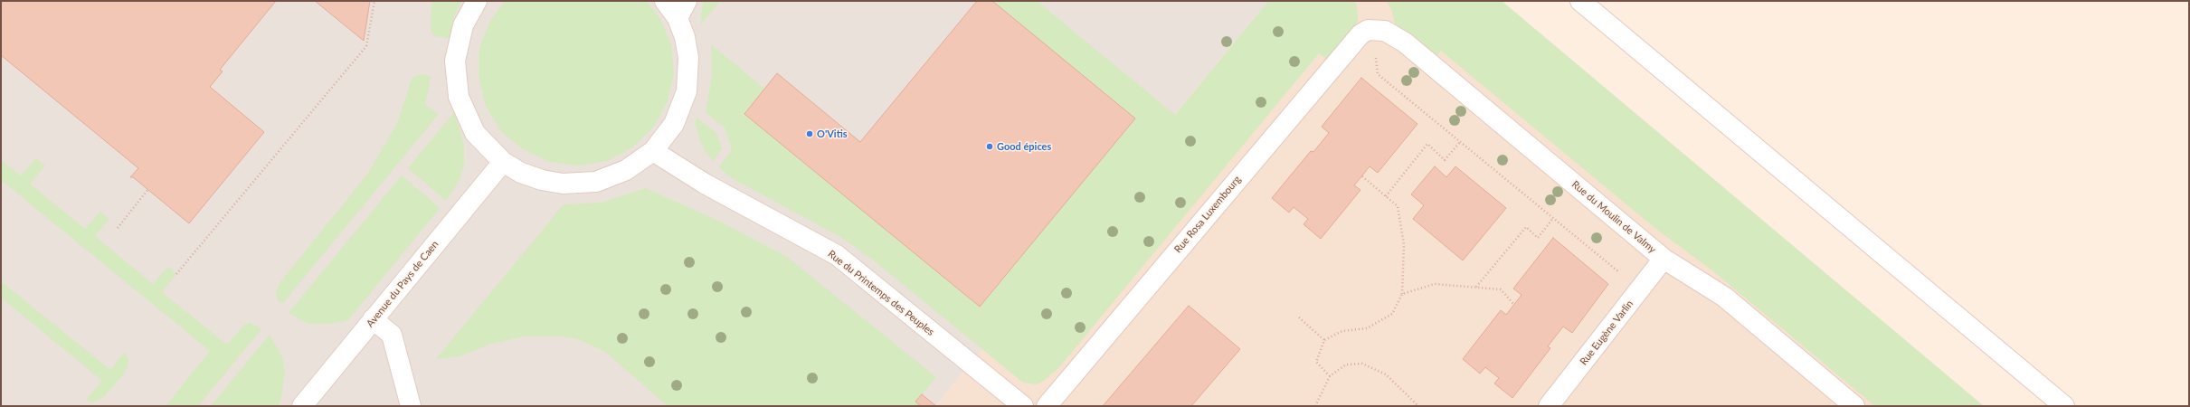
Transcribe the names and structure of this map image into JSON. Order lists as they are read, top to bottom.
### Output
{
  "streets": {
    "street": [
      "Rue Rosa Luxembourg",
      "Rue du Moulin de Valmy",
      "Avenue du Pays de Caen",
      "Rue du Printemps des Peuples",
      "Rue Eugène Varlin"
    ]
  },
  "crossings": [
    ["Rue Rosa Luxembourg", "Rue du Moulin de Valmy"],
    ["Rue du Moulin de Valmy", "Rue Eugène Varlin"]
  ],
  "places": ["O'Vitis", "Good épices"]
}
